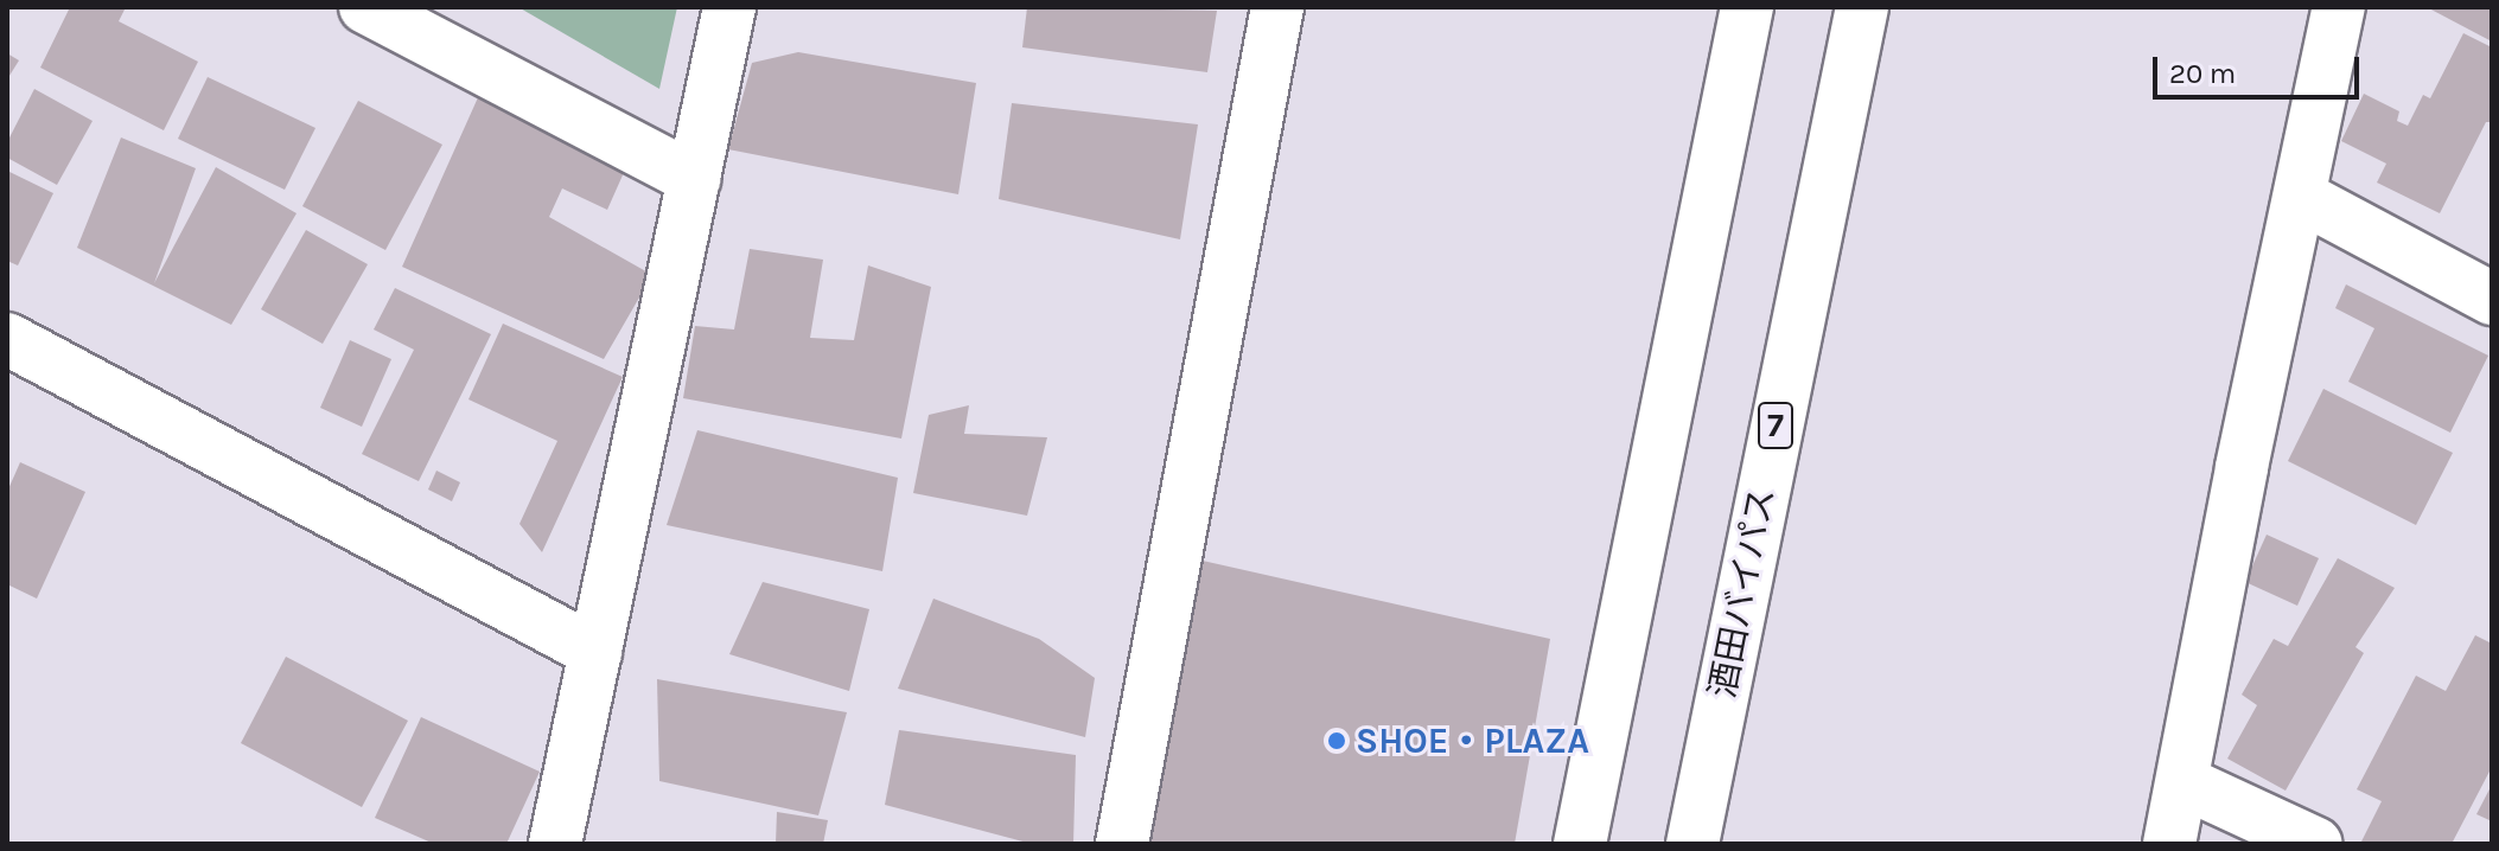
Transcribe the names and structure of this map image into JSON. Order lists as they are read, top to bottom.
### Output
{
  "streets": {
    "main road": ["7", "酒田バイパス"]
  },
  "places": ["SHOE・PLAZA"],
  "scale_bar": "20 m"
}
